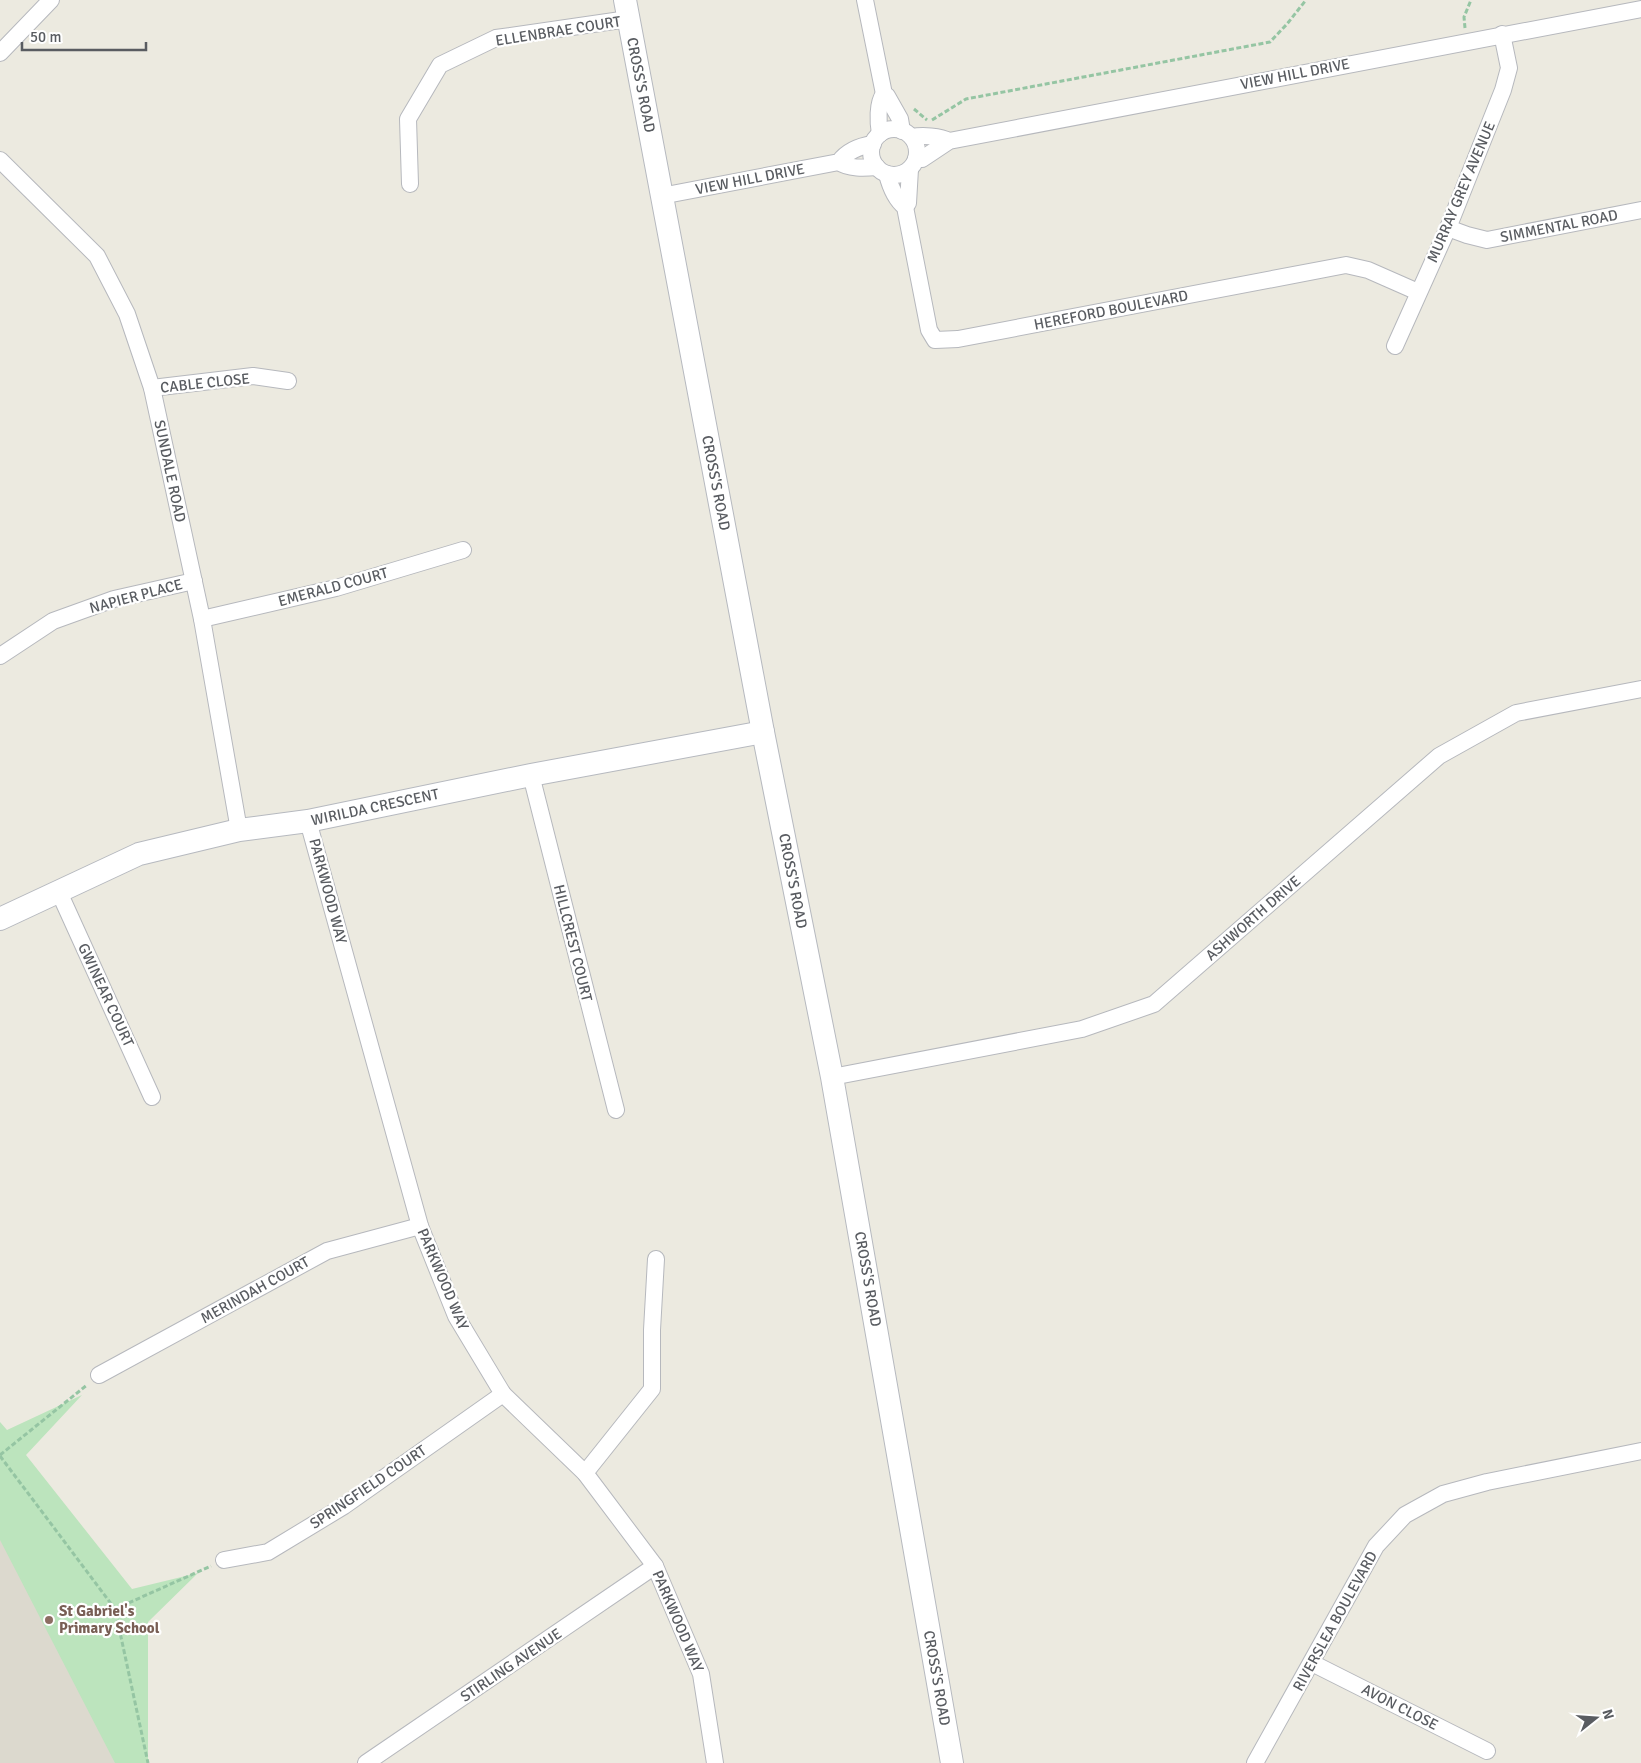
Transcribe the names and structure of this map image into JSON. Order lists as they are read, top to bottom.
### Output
{
  "streets": {
    "street": [
      "ELLENBRAE COURT",
      "VIEW HILL DRIVE",
      "CROSS'S ROAD",
      "MURRAY GREY AVENUE",
      "SIMMENTAL ROAD",
      "HEREFORD BOULEVARD",
      "CABLE CLOSE",
      "SUNDALE ROAD",
      "EMERALD COURT",
      "NAPIER PLACE",
      "WIRILDA CRESCENT",
      "PARKWOOD WAY",
      "ASHWORTH DRIVE",
      "HILLCREST COURT",
      "GWINEAR COURT",
      "MERINDAH COURT",
      "SPRINGFIELD COURT",
      "RIVERSLEA BOULEVARD",
      "STIRLING AVENUE",
      "AVON CLOSE"
    ]
  },
  "crossings": [
    ["ELLENBRAE COURT", "CROSS'S ROAD"],
    ["VIEW HILL DRIVE", "CROSS'S ROAD"],
    ["VIEW HILL DRIVE", "MURRAY GREY AVENUE"],
    ["VIEW HILL DRIVE", "HEREFORD BOULEVARD"],
    ["CROSS'S ROAD", "WIRILDA CRESCENT"],
    ["CROSS'S ROAD", "ASHWORTH DRIVE"],
    ["MURRAY GREY AVENUE", "SIMMENTAL ROAD"],
    ["MURRAY GREY AVENUE", "HEREFORD BOULEVARD"],
    ["CABLE CLOSE", "SUNDALE ROAD"],
    ["SUNDALE ROAD", "EMERALD COURT"],
    ["SUNDALE ROAD", "NAPIER PLACE"],
    ["SUNDALE ROAD", "WIRILDA CRESCENT"],
    ["WIRILDA CRESCENT", "PARKWOOD WAY"],
    ["WIRILDA CRESCENT", "HILLCREST COURT"],
    ["WIRILDA CRESCENT", "GWINEAR COURT"],
    ["PARKWOOD WAY", "MERINDAH COURT"],
    ["PARKWOOD WAY", "SPRINGFIELD COURT"],
    ["PARKWOOD WAY", "STIRLING AVENUE"],
    ["RIVERSLEA BOULEVARD", "AVON CLOSE"]
  ],
  "places": ["St Gabriel's Primary School"],
  "scale_bar": "50 m",
  "north": "right"
}
